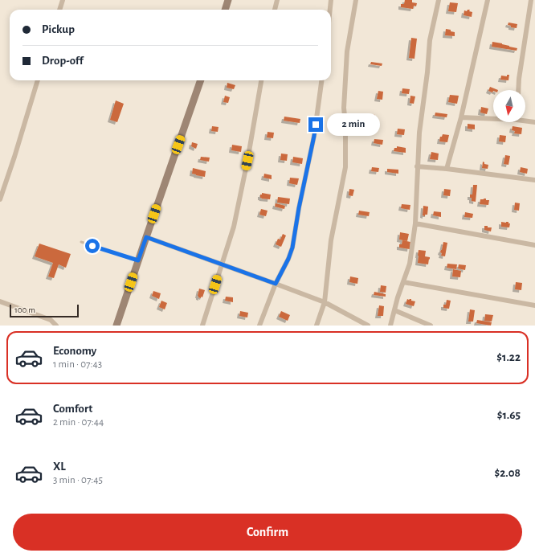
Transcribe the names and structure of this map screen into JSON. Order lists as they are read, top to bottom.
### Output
{
  "scale_bar": "100 m",
  "north": "bottom",
  "page": {
    "banner": ["Pickup", "Drop-off"],
    "bubble": "2 min",
    "scale": "100 m",
    "list": [
      {
        "name": "Economy",
        "note": "1 min · 07:43",
        "value": "$1.22"
      },
      {
        "name": "Comfort",
        "note": "2 min · 07:44",
        "value": "$1.65"
      },
      {
        "name": "XL",
        "note": "3 min · 07:45",
        "value": "$2.08"
      }
    ],
    "buttons": "Confirm"
  }
}
